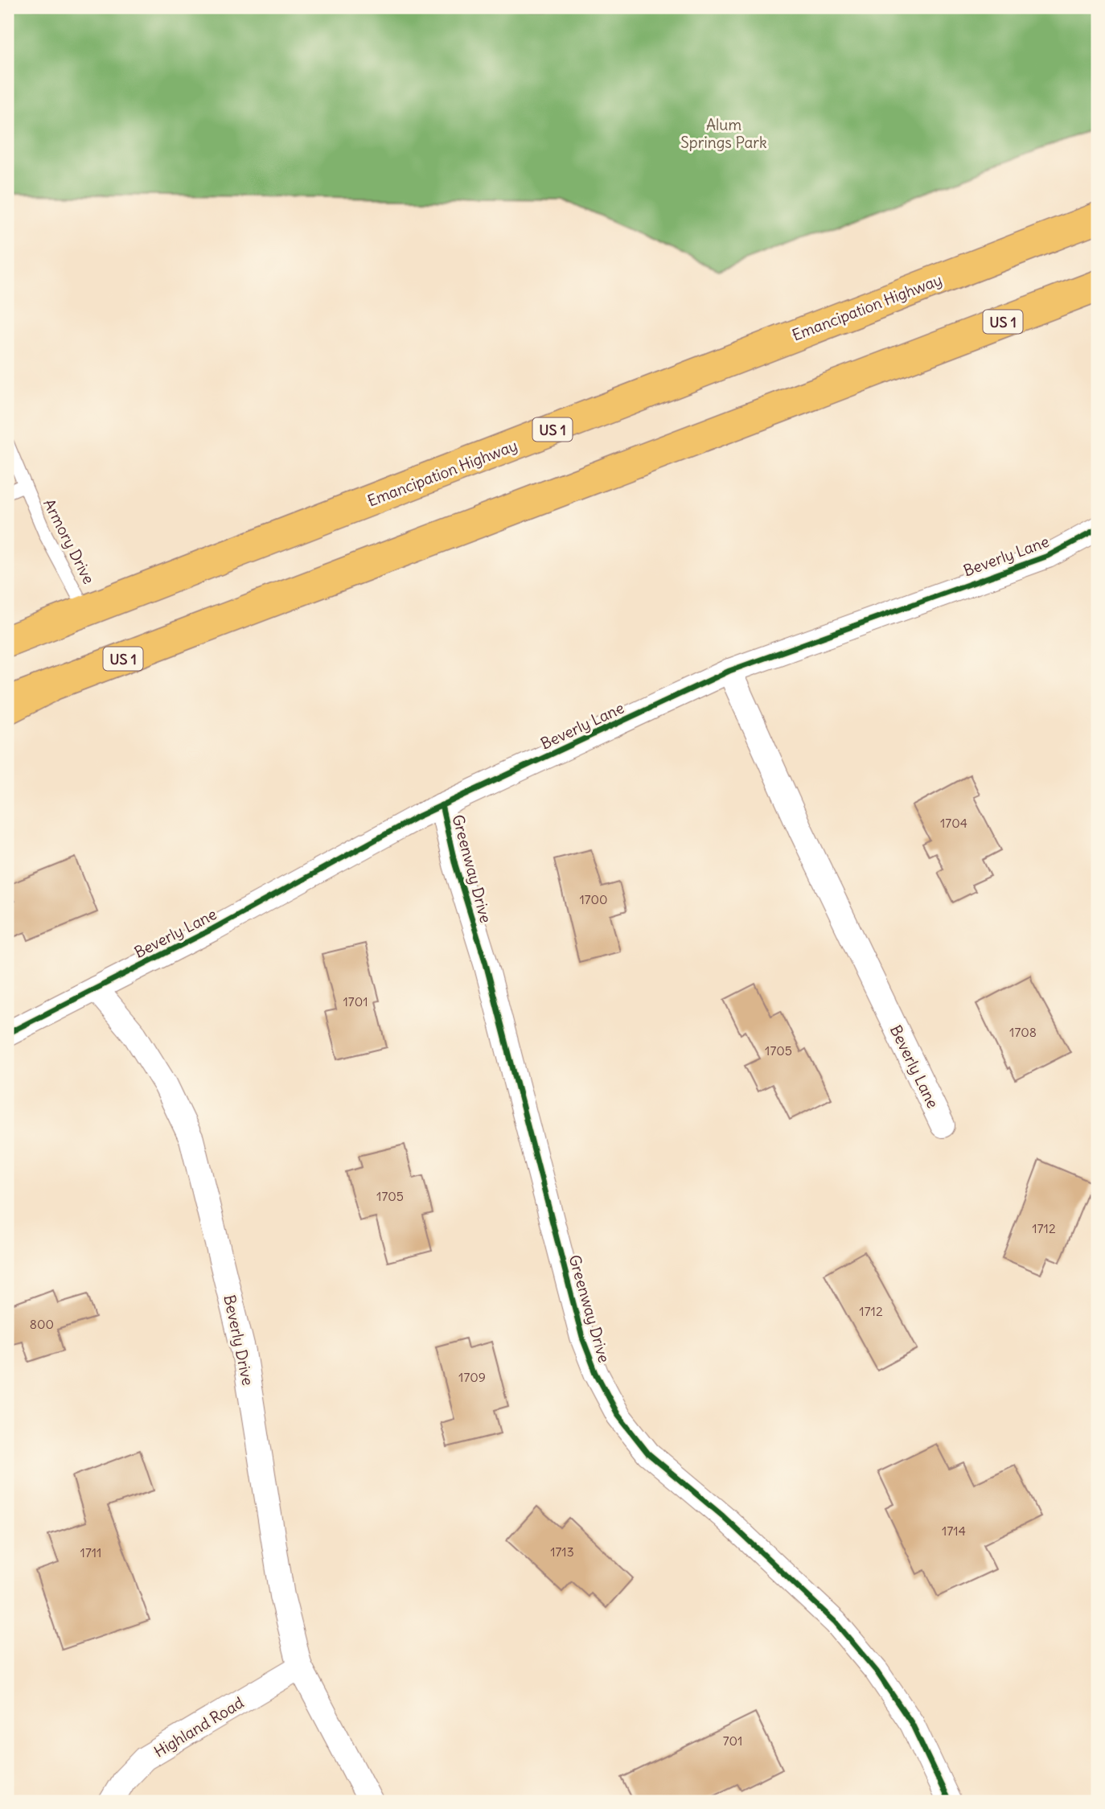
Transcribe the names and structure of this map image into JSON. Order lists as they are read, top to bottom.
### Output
{
  "streets": {
    "main road": ["Emancipation Highway", "US 1"],
    "street": [
      "Beverly Lane",
      "Greenway Drive",
      "Beverly Drive",
      "Highland Road"
    ],
    "lane": ["Armory Drive"]
  },
  "crossings": [
    ["Emancipation Highway", "Armory Drive"],
    ["Beverly Lane", "Greenway Drive"],
    ["Beverly Lane", "Beverly Drive"],
    ["Beverly Drive", "Highland Road"]
  ],
  "parks": ["Alum Springs Park"],
  "house_numbers": [
    "1704",
    "1700",
    "1701",
    "1708",
    "1705",
    "1705",
    "1712",
    "1712",
    "800",
    "1709",
    "1714",
    "1713",
    "1711",
    "701"
  ]
}
